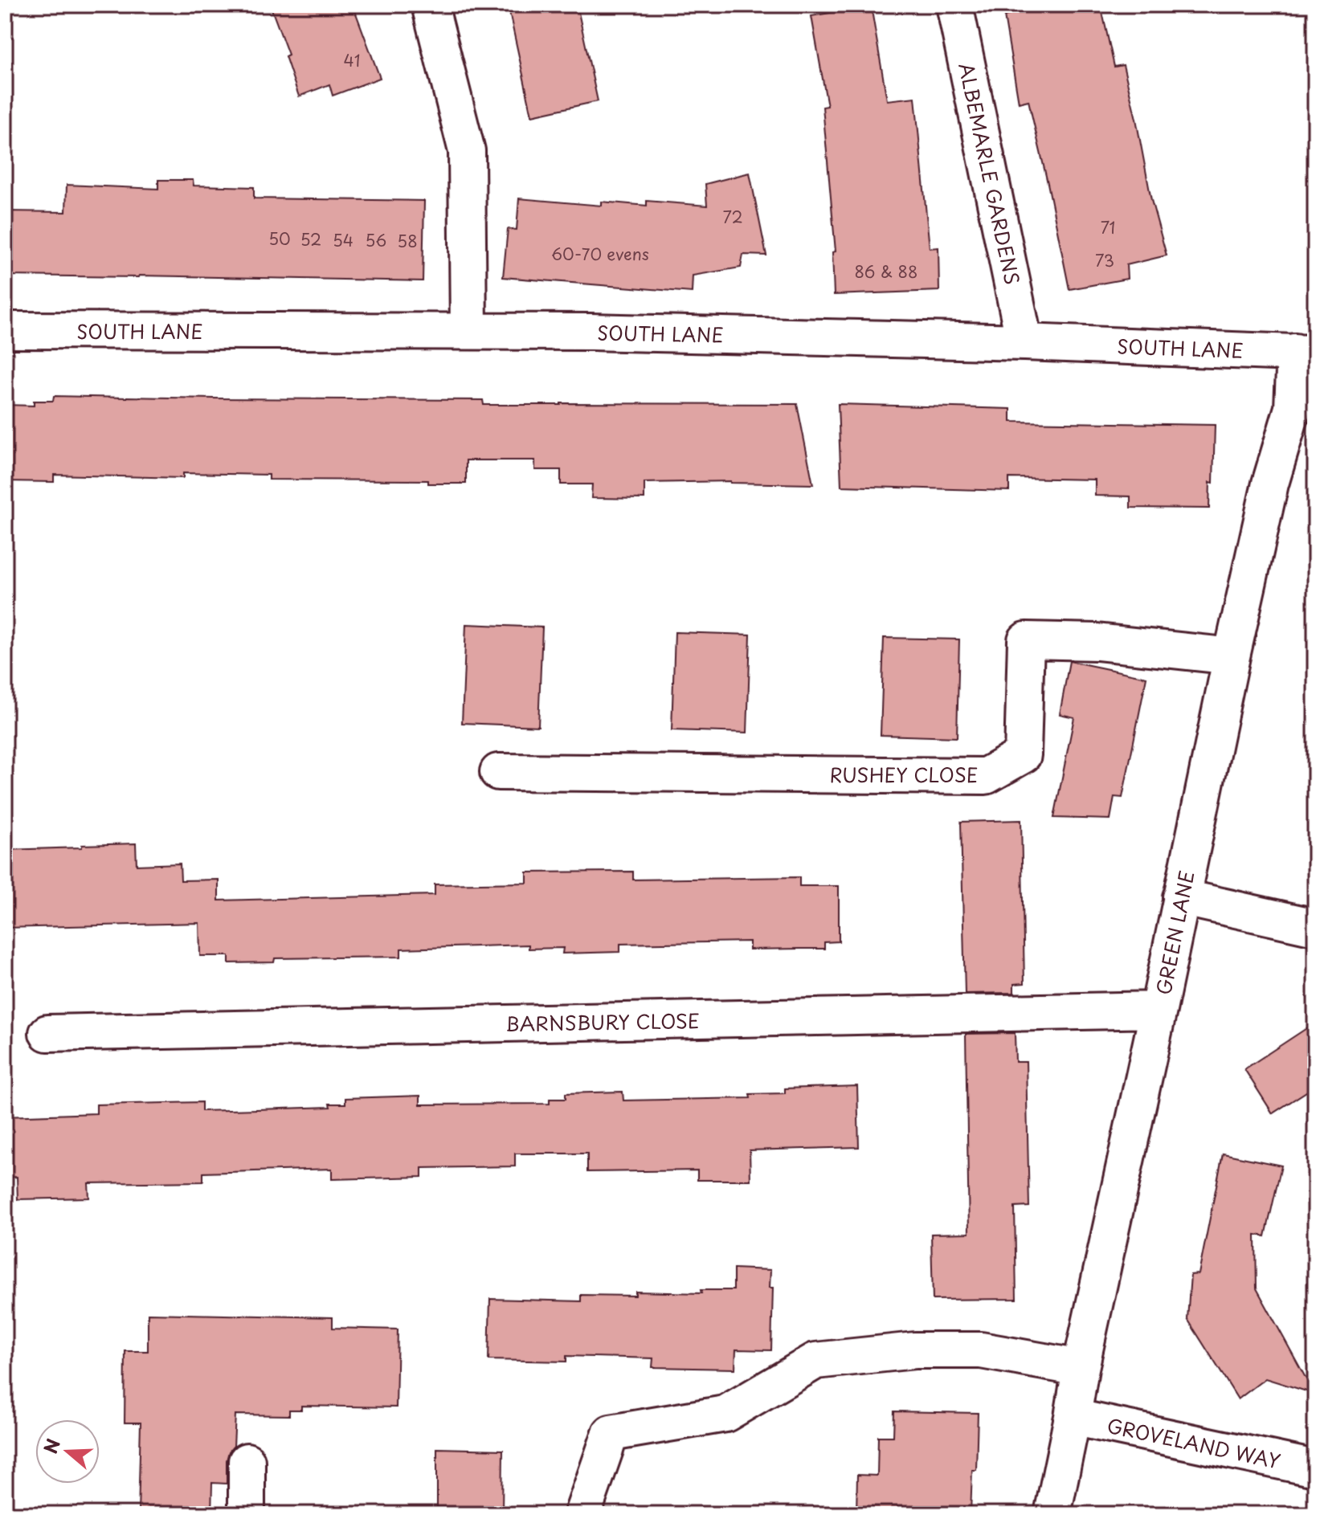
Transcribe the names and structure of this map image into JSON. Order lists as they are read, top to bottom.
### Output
{
  "streets": {
    "street": [
      "ALBEMARLE GARDENS",
      "SOUTH LANE",
      "RUSHEY CLOSE",
      "GREEN LANE",
      "BARNSBURY CLOSE",
      "GROVELAND WAY"
    ]
  },
  "crossings": [
    ["ALBEMARLE GARDENS", "SOUTH LANE"],
    ["SOUTH LANE", "GREEN LANE"],
    ["RUSHEY CLOSE", "GREEN LANE"],
    ["GREEN LANE", "BARNSBURY CLOSE"],
    ["GREEN LANE", "GROVELAND WAY"]
  ],
  "house_numbers": [
    "41",
    "72",
    "71",
    "50",
    "52",
    "54",
    "56",
    "58",
    "60-70 evens",
    "73",
    "86 & 88"
  ],
  "north": "left"
}
